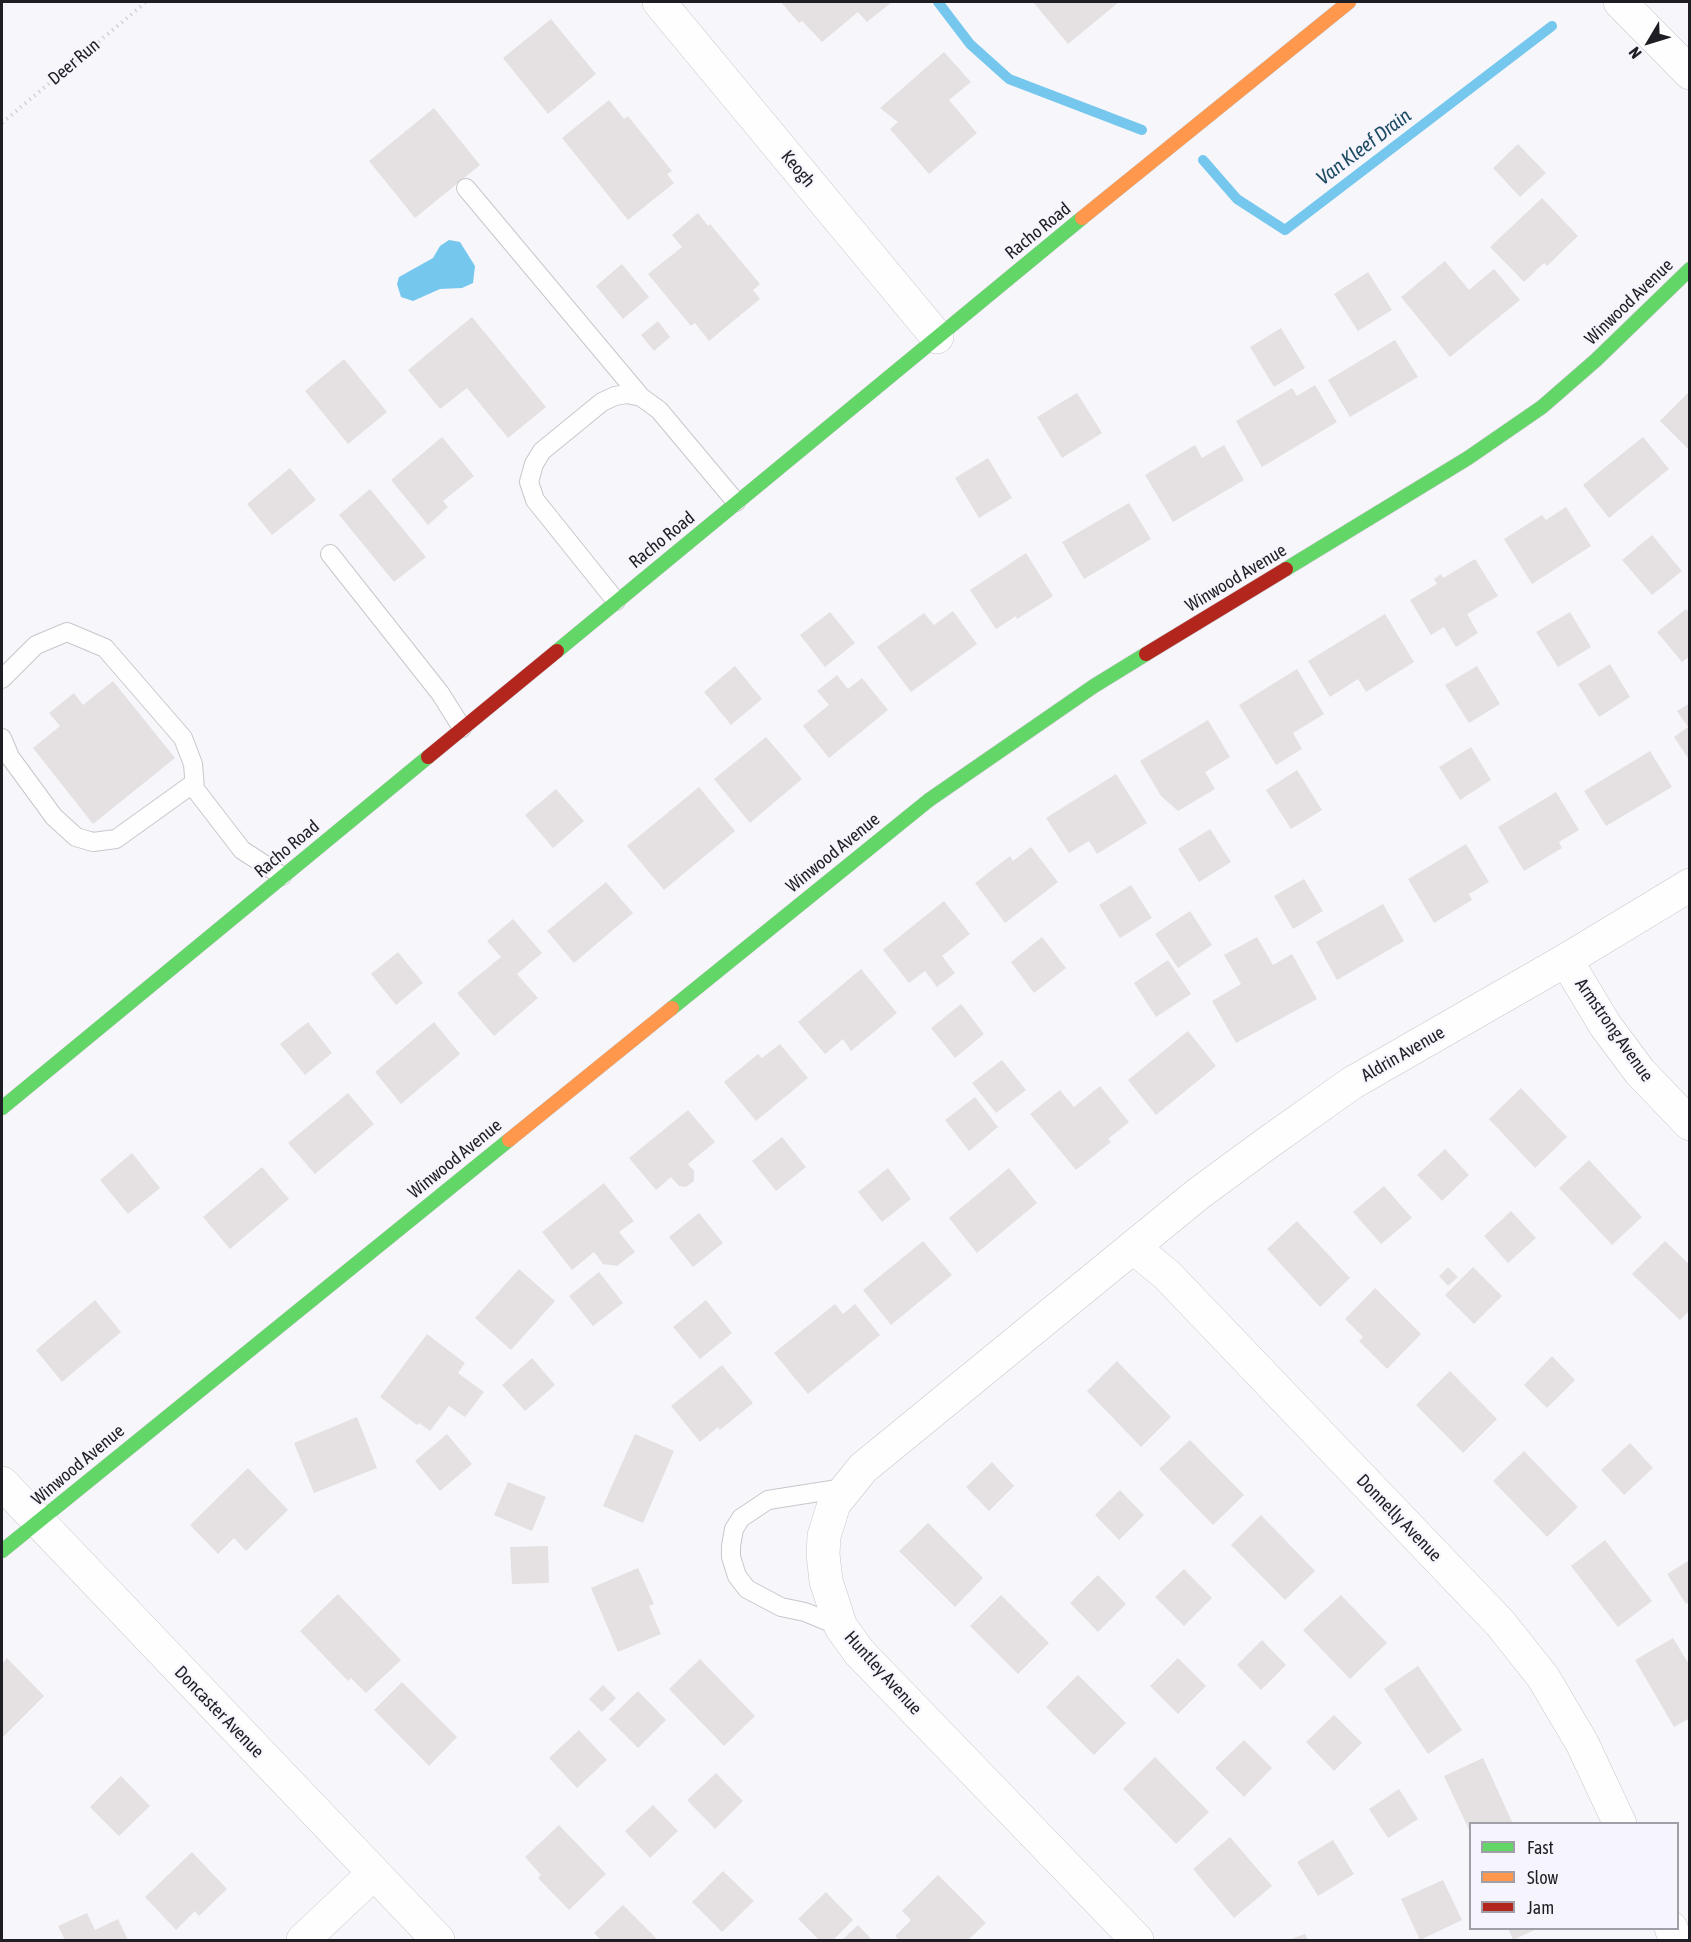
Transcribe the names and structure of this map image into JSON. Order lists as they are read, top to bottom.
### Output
{
  "streets": {
    "street": [
      "Keogh",
      "Racho Road",
      "Winwood Avenue",
      "Armstrong Avenue",
      "Aldrin Avenue",
      "Donnelly Avenue",
      "Huntley Avenue",
      "Doncaster Avenue"
    ],
    "path": ["Deer Run"]
  },
  "crossings": [
    ["Keogh", "Racho Road"],
    ["Winwood Avenue", "Doncaster Avenue"],
    ["Armstrong Avenue", "Aldrin Avenue"],
    ["Aldrin Avenue", "Donnelly Avenue"],
    ["Aldrin Avenue", "Huntley Avenue"],
    ["Donnelly Avenue", "Huntley Avenue"]
  ],
  "water": ["Van Kleef Drain"],
  "legend": ["Fast", "Slow", "Jam"],
  "north": "bottom left"
}
